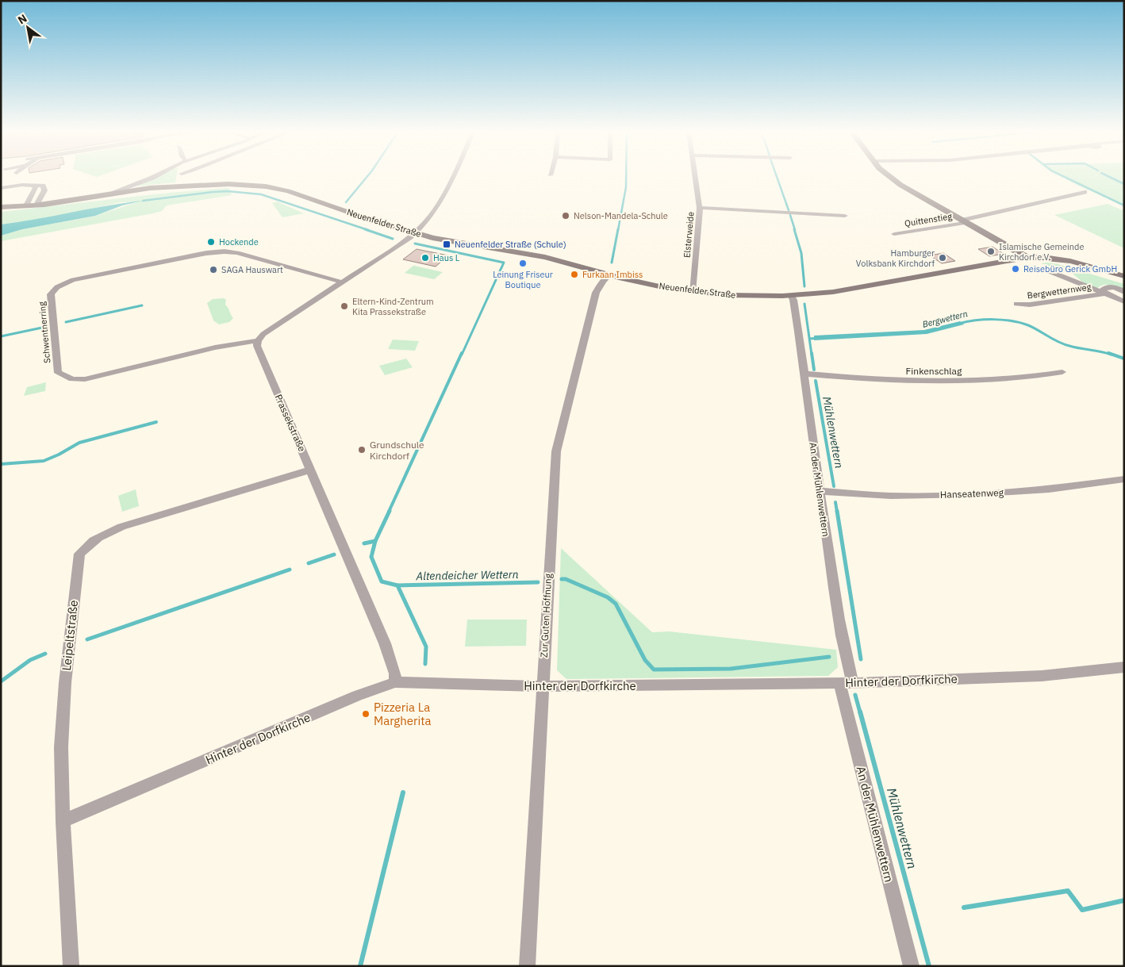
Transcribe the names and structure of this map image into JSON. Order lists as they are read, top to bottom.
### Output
{
  "streets": {
    "main road": ["Neuenfelder Straße"],
    "street": [
      "Quittenstieg",
      "Elsterweide",
      "Bergwetternweg",
      "Schwentnerring",
      "Finkenschlag",
      "Prassekstraße",
      "An der Mühlenwettern",
      "Hanseatenweg",
      "Zur Guten Hoffnung",
      "Leipeltstraße",
      "Hinter der Dorfkirche"
    ]
  },
  "crossings": [
    ["Neuenfelder Straße", "Elsterweide"],
    ["Neuenfelder Straße", "An der Mühlenwettern"],
    ["Neuenfelder Straße", "Zur Guten Hoffnung"],
    ["Schwentnerring", "Prassekstraße"],
    ["Finkenschlag", "An der Mühlenwettern"],
    ["Prassekstraße", "Leipeltstraße"],
    ["Prassekstraße", "Hinter der Dorfkirche"],
    ["An der Mühlenwettern", "Hanseatenweg"],
    ["An der Mühlenwettern", "Hinter der Dorfkirche"],
    ["Zur Guten Hoffnung", "Hinter der Dorfkirche"],
    ["Leipeltstraße", "Hinter der Dorfkirche"]
  ],
  "water": ["Bergwettern", "Mühlenwettern", "Altendeicher Wettern"],
  "places": {
    "other": [
      "Nelson-Mandela-Schule",
      "Hockende",
      "Islamische Gemeinde Kirchdorf e.V.",
      "Haus L",
      "Hamburger Volksbank Kirchdorf",
      "Leinung Friseur Boutique",
      "Reisebüro Gerick GmbH",
      "SAGA Hauswart",
      "Furkaan Imbiss",
      "Eltern-Kind-Zentrum Kita Prassekstraße",
      "Grundschule Kirchdorf",
      "Pizzeria La Margherita"
    ],
    "transit": ["Neuenfelder Straße (Schule)"]
  },
  "north": "top left"
}
